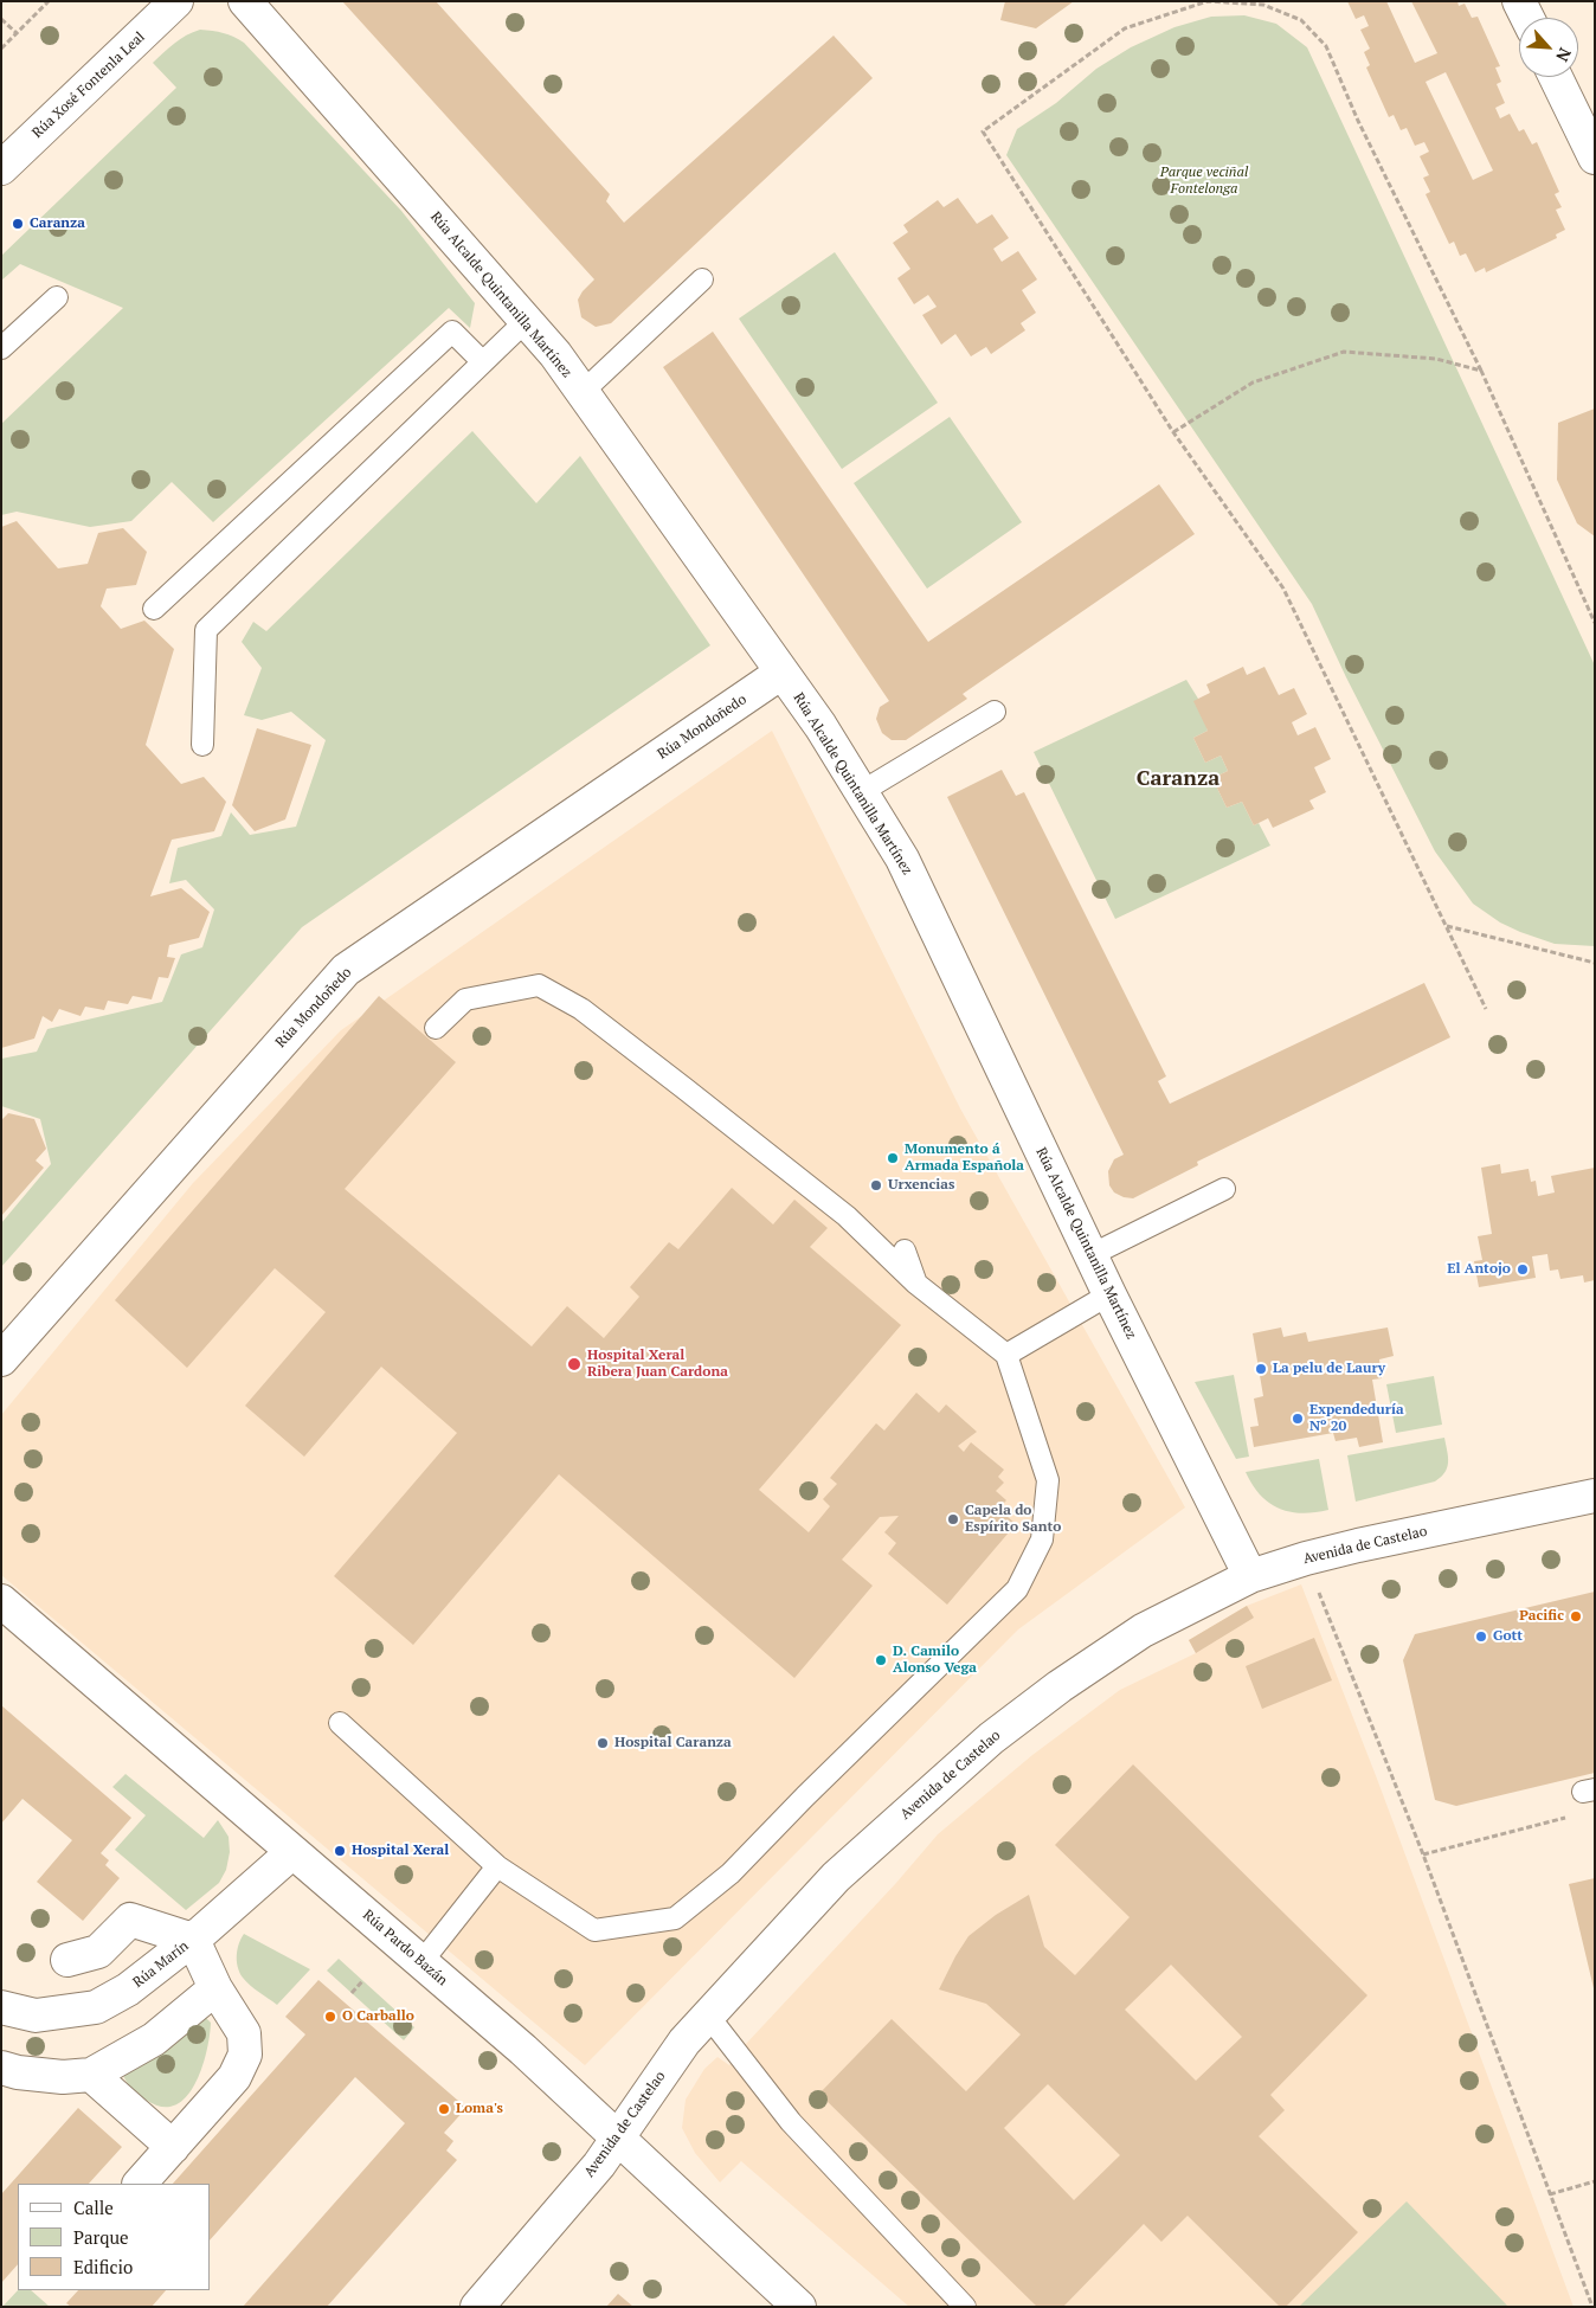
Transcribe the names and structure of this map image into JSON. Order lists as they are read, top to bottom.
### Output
{
  "streets": {
    "street": [
      "Rúa Xosé Fontenla Leal",
      "Rúa Alcalde Quintanilla Martínez",
      "Rúa Mondoñedo",
      "Avenida de Castelao",
      "Rúa Pardo Bazán",
      "Rúa Marín"
    ]
  },
  "crossings": [
    ["Rúa Alcalde Quintanilla Martínez", "Rúa Mondoñedo"],
    ["Rúa Alcalde Quintanilla Martínez", "Avenida de Castelao"],
    ["Avenida de Castelao", "Rúa Pardo Bazán"],
    ["Rúa Pardo Bazán", "Rúa Marín"]
  ],
  "districts": ["Caranza"],
  "parks": ["Parque veciñal Fontelonga"],
  "places": [
    "Caranza",
    "Monumento á Armada Española",
    "Urxencias",
    "El Antojo",
    "Hospital Xeral Ribera Juan Cardona",
    "La pelu de Laury",
    "Expendeduría Nº 20",
    "Capela do Espírito Santo",
    "Pacific",
    "Gott",
    "D. Camilo Alonso Vega",
    "Hospital Caranza",
    "Hospital Xeral",
    "O Carballo",
    "Loma's"
  ],
  "legend": ["Calle", "Parque", "Edificio"],
  "north": "bottom right"
}
